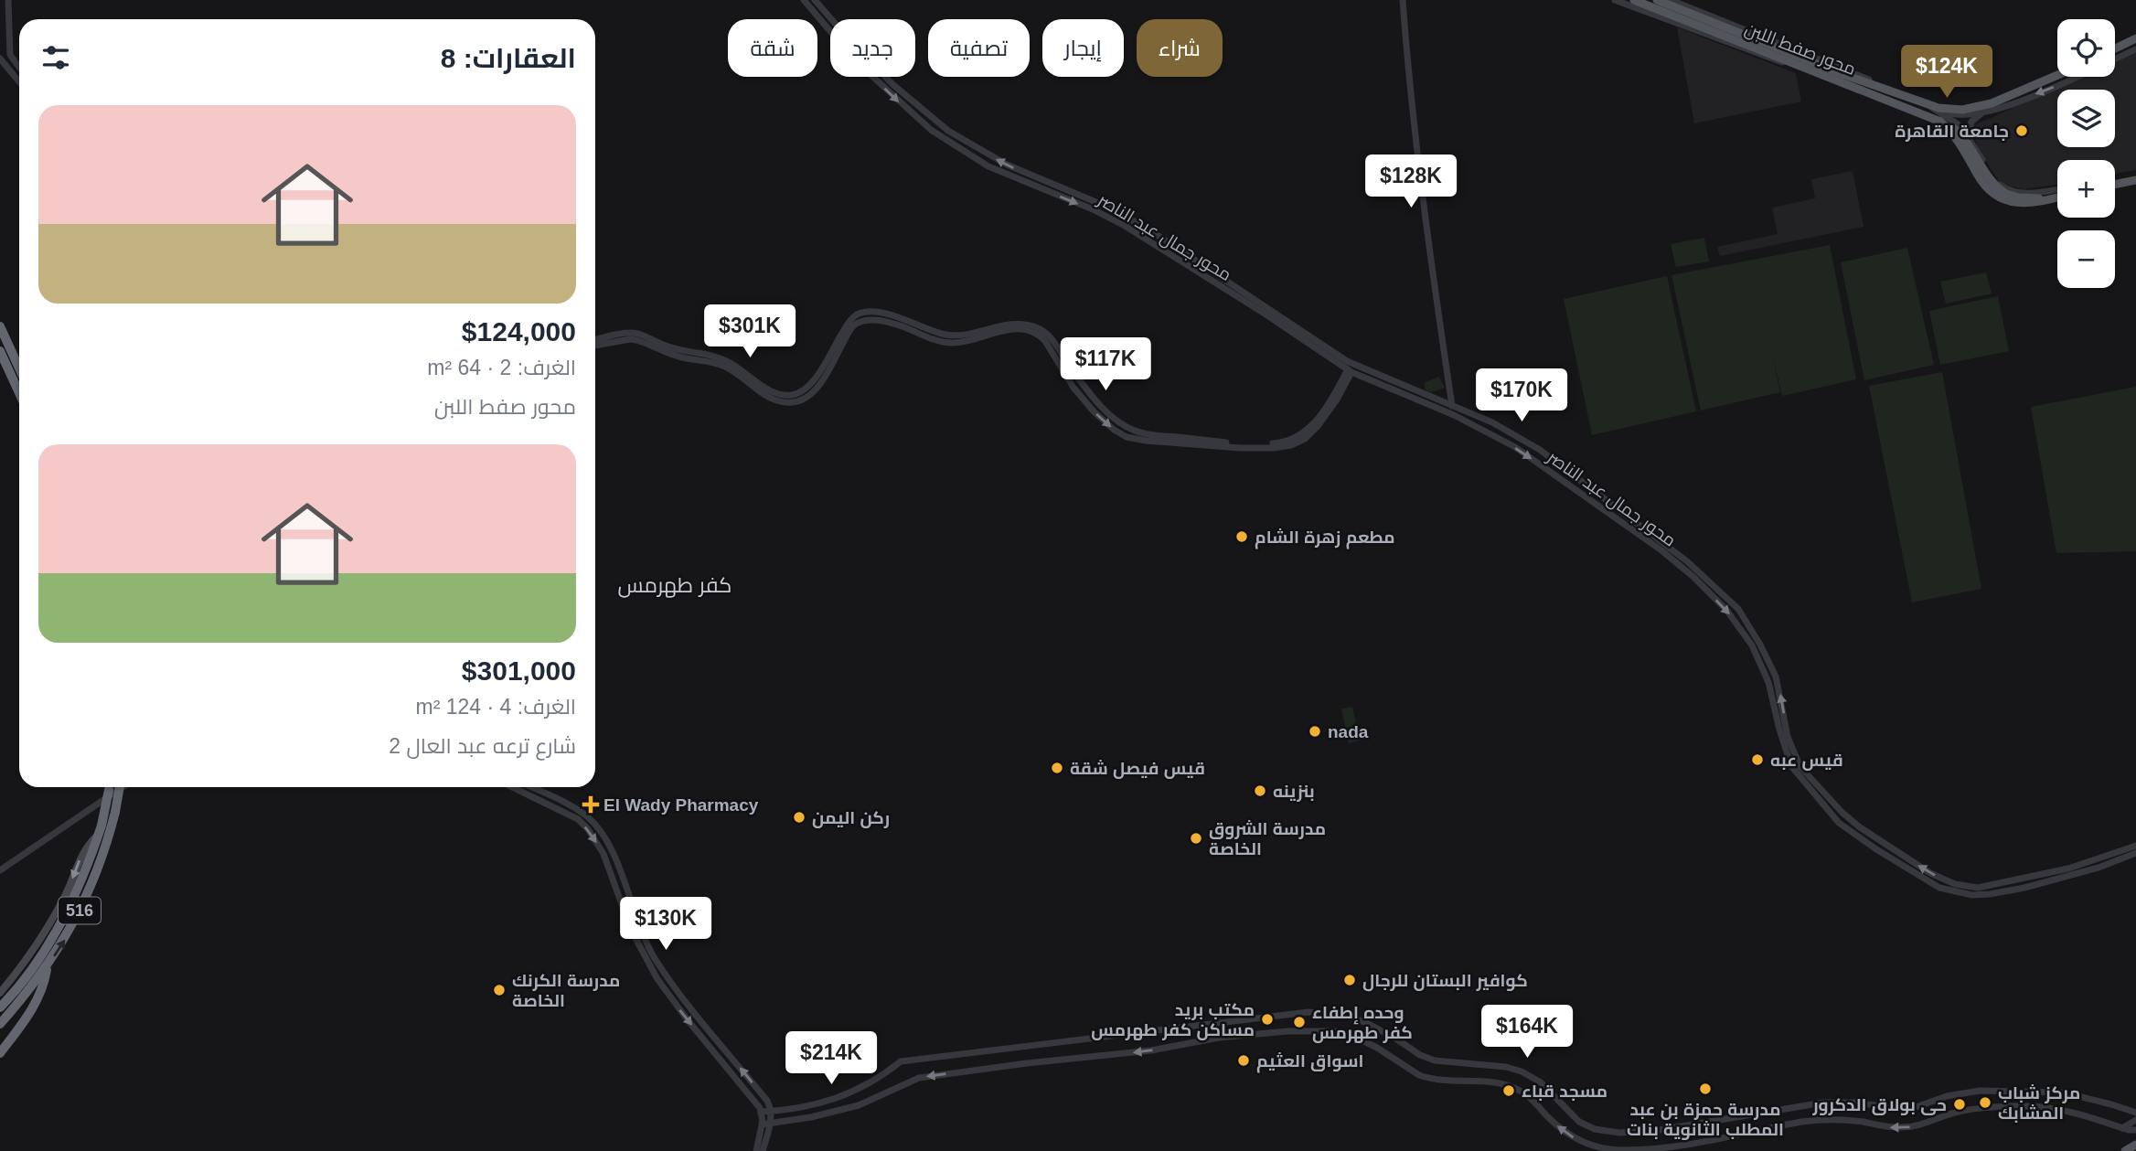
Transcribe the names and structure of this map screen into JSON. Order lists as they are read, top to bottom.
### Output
{
  "streets": {
    "highway": ["516"],
    "main road": ["محور صفط اللبن"],
    "street": ["محور جمال عبد الناصر"]
  },
  "districts": ["كفر طهرمس"],
  "places": {
    "other": [
      "جامعة القاهرة",
      "مطعم زهرة الشام",
      "nada",
      "قيس عبه",
      "قيس فيصل شقة",
      "بنزينه",
      "ركن اليمن",
      "مدرسة الشروق الخاصة",
      "كوافير البستان للرجال",
      "مدرسة الكرنك الخاصة",
      "مكتب بريد مساكن كفر طهرمس",
      "وحده إطفاء كفر طهرمس",
      "اسواق العثيم",
      "مدرسة حمزة بن عبد المطلب الثانوية بنات",
      "مسجد قباء",
      "مركز شباب المشابك",
      "حى بولاق الدكرور"
    ],
    "health": ["El Wady Pharmacy"]
  },
  "page": {
    "map_buttons": ["+", "−"],
    "chip": [
      "شراء",
      "إيجار",
      "تصفية",
      "جديد",
      "شقة"
    ],
    "heading": "العقارات: 8",
    "price": [
      "$124K",
      "$128K",
      "$301K",
      "$117K",
      "$170K",
      "$130K",
      "$164K",
      "$214K"
    ],
    "list": [
      {
        "name": "$124,000",
        "note": "الغرف: 2 · 64 m² · محور صفط اللبن"
      },
      {
        "name": "$301,000",
        "note": "الغرف: 4 · 124 m² · شارع ترعه عبد العال 2"
      }
    ]
  }
}
